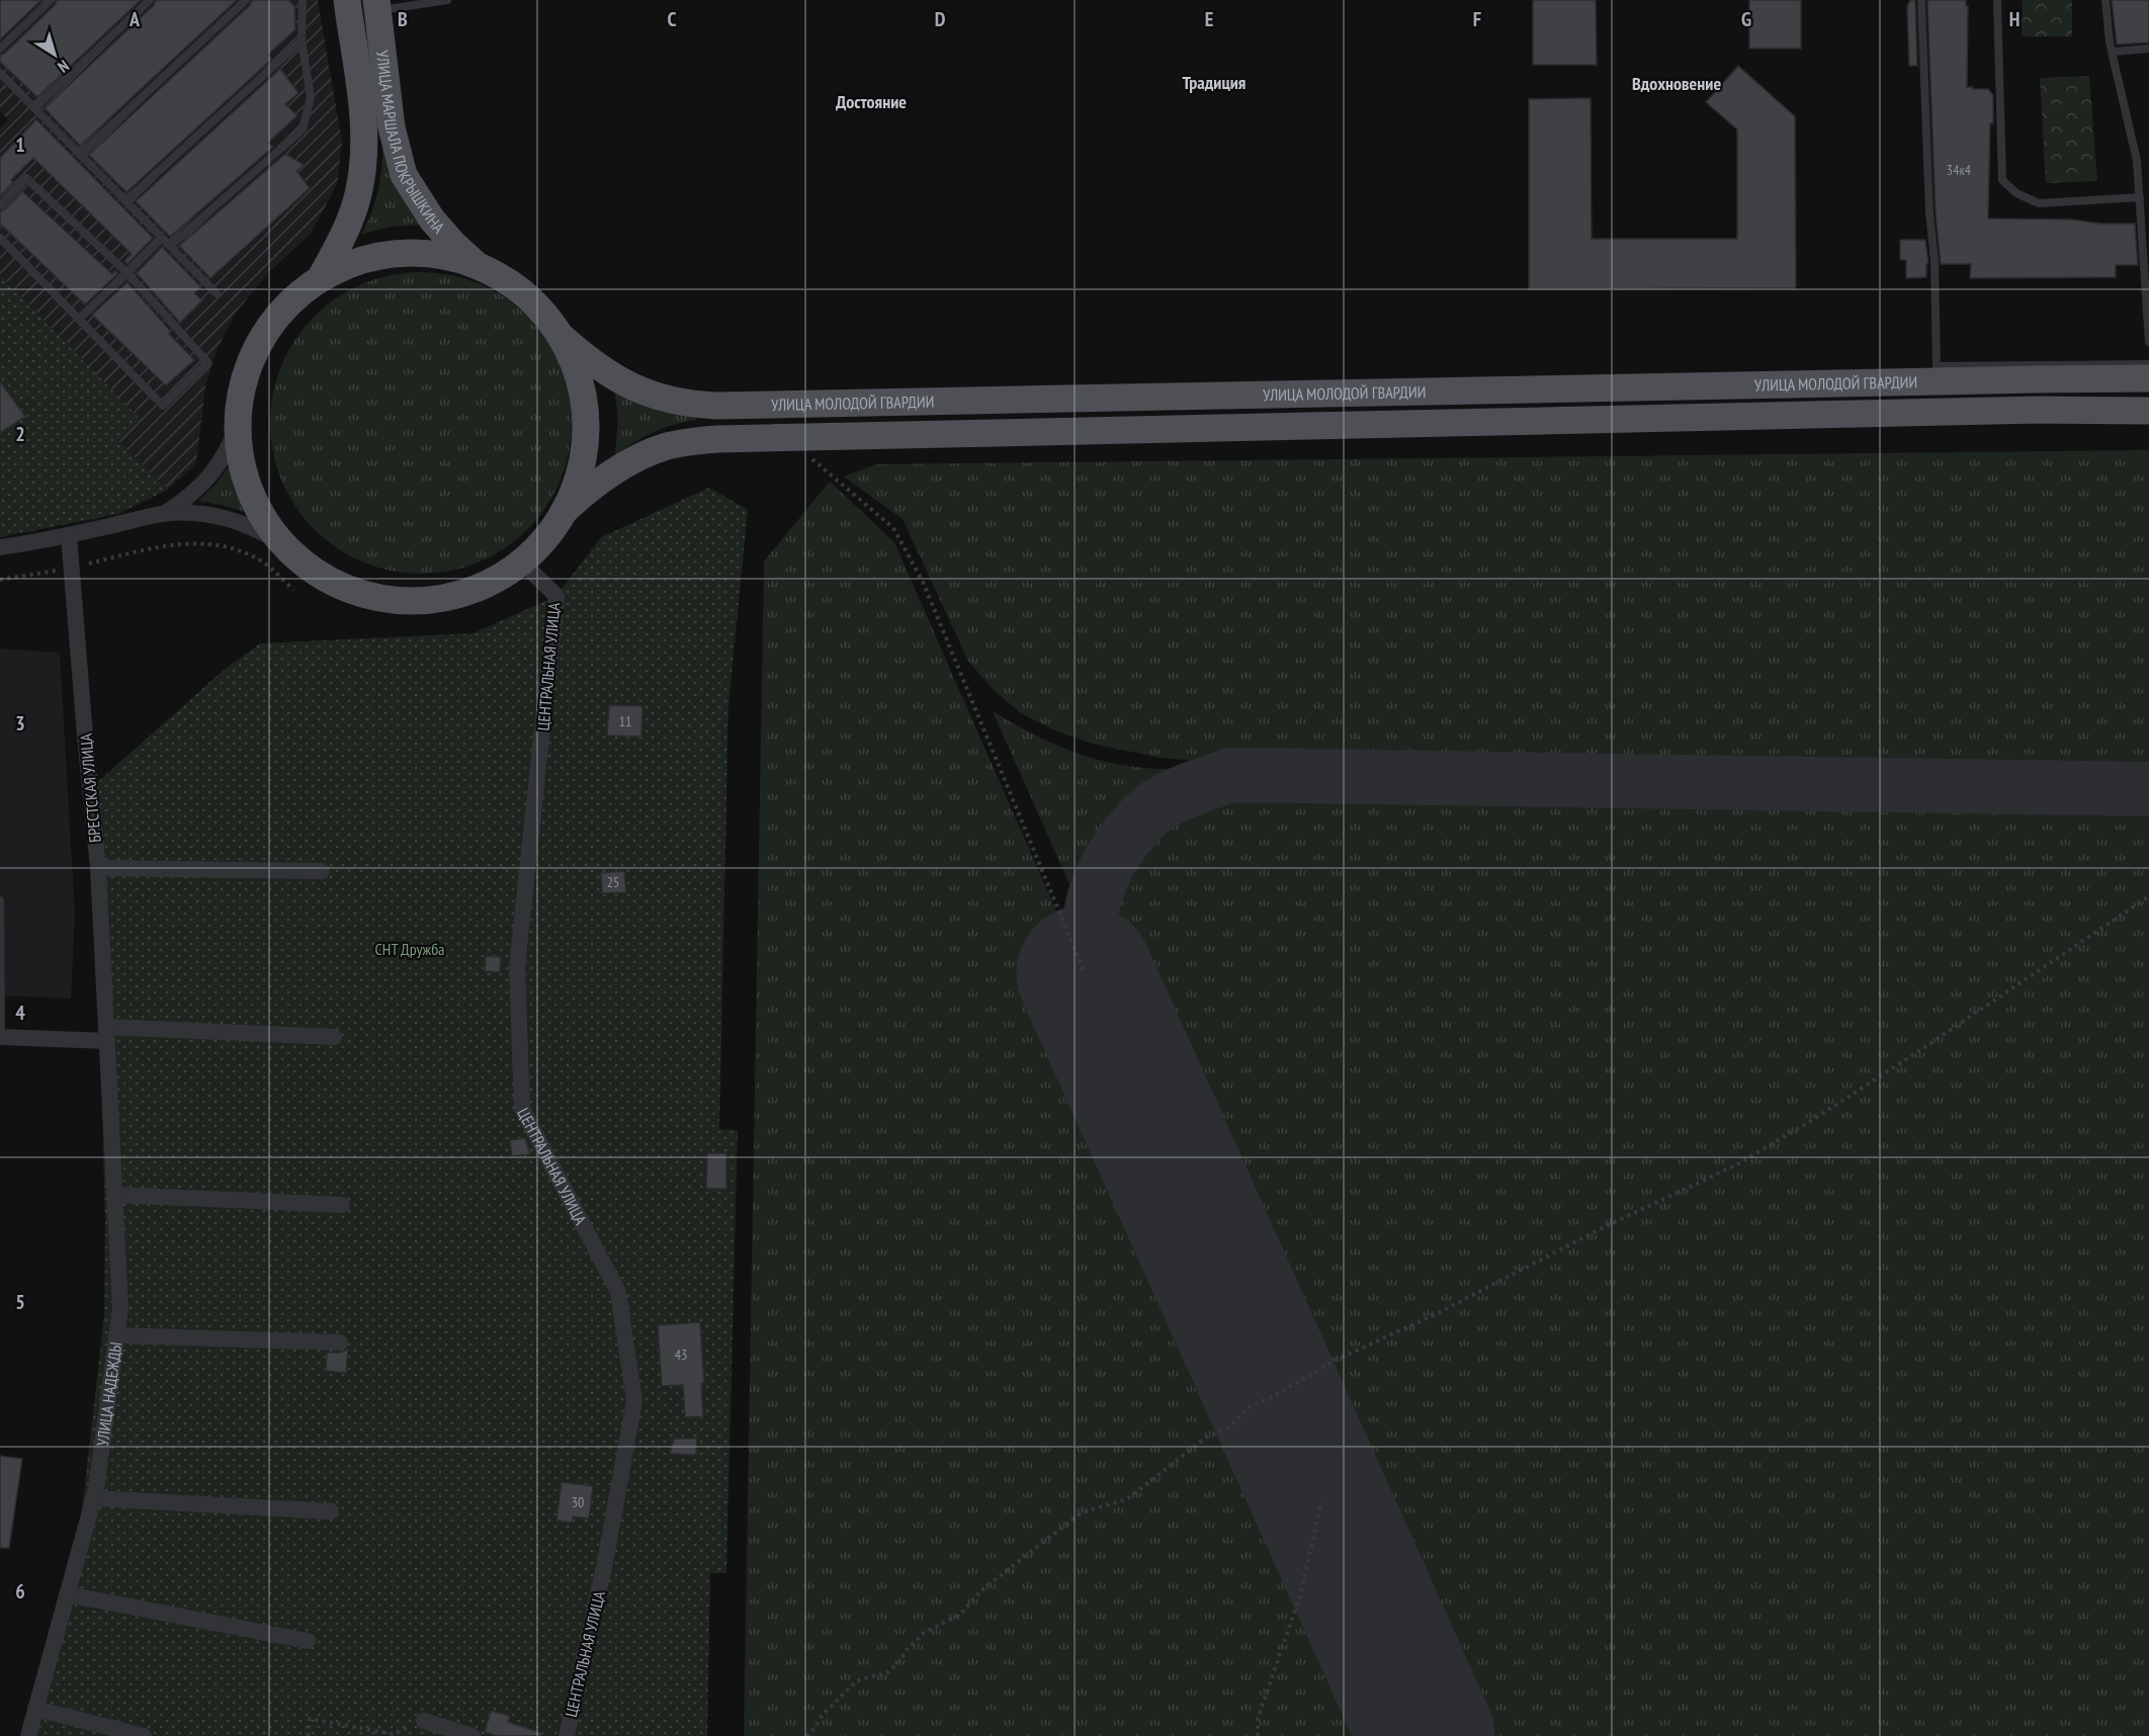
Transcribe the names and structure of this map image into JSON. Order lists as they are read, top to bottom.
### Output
{
  "streets": {
    "main road": ["УЛИЦА МАРШАЛА ПОКРЫШКИНА", "УЛИЦА МОЛОДОЙ ГВАРДИИ"],
    "street": ["ЦЕНТРАЛЬНАЯ УЛИЦА", "БРЕСТСКАЯ УЛИЦА", "УЛИЦА НАДЕЖДЫ"]
  },
  "crossings": [
    ["БРЕСТСКАЯ УЛИЦА", "УЛИЦА НАДЕЖДЫ"]
  ],
  "districts": ["Традиция", "Вдохновение", "Достояние"],
  "parks": ["СНТ Дружба"],
  "house_numbers": [
    "34к4",
    "11",
    "25",
    "43",
    "30"
  ],
  "north": "bottom right",
  "grid": {
    "columns": [
      "A",
      "B",
      "C",
      "D",
      "E",
      "F",
      "G",
      "H"
    ],
    "rows": [
      "1",
      "2",
      "3",
      "4",
      "5",
      "6"
    ]
  }
}
